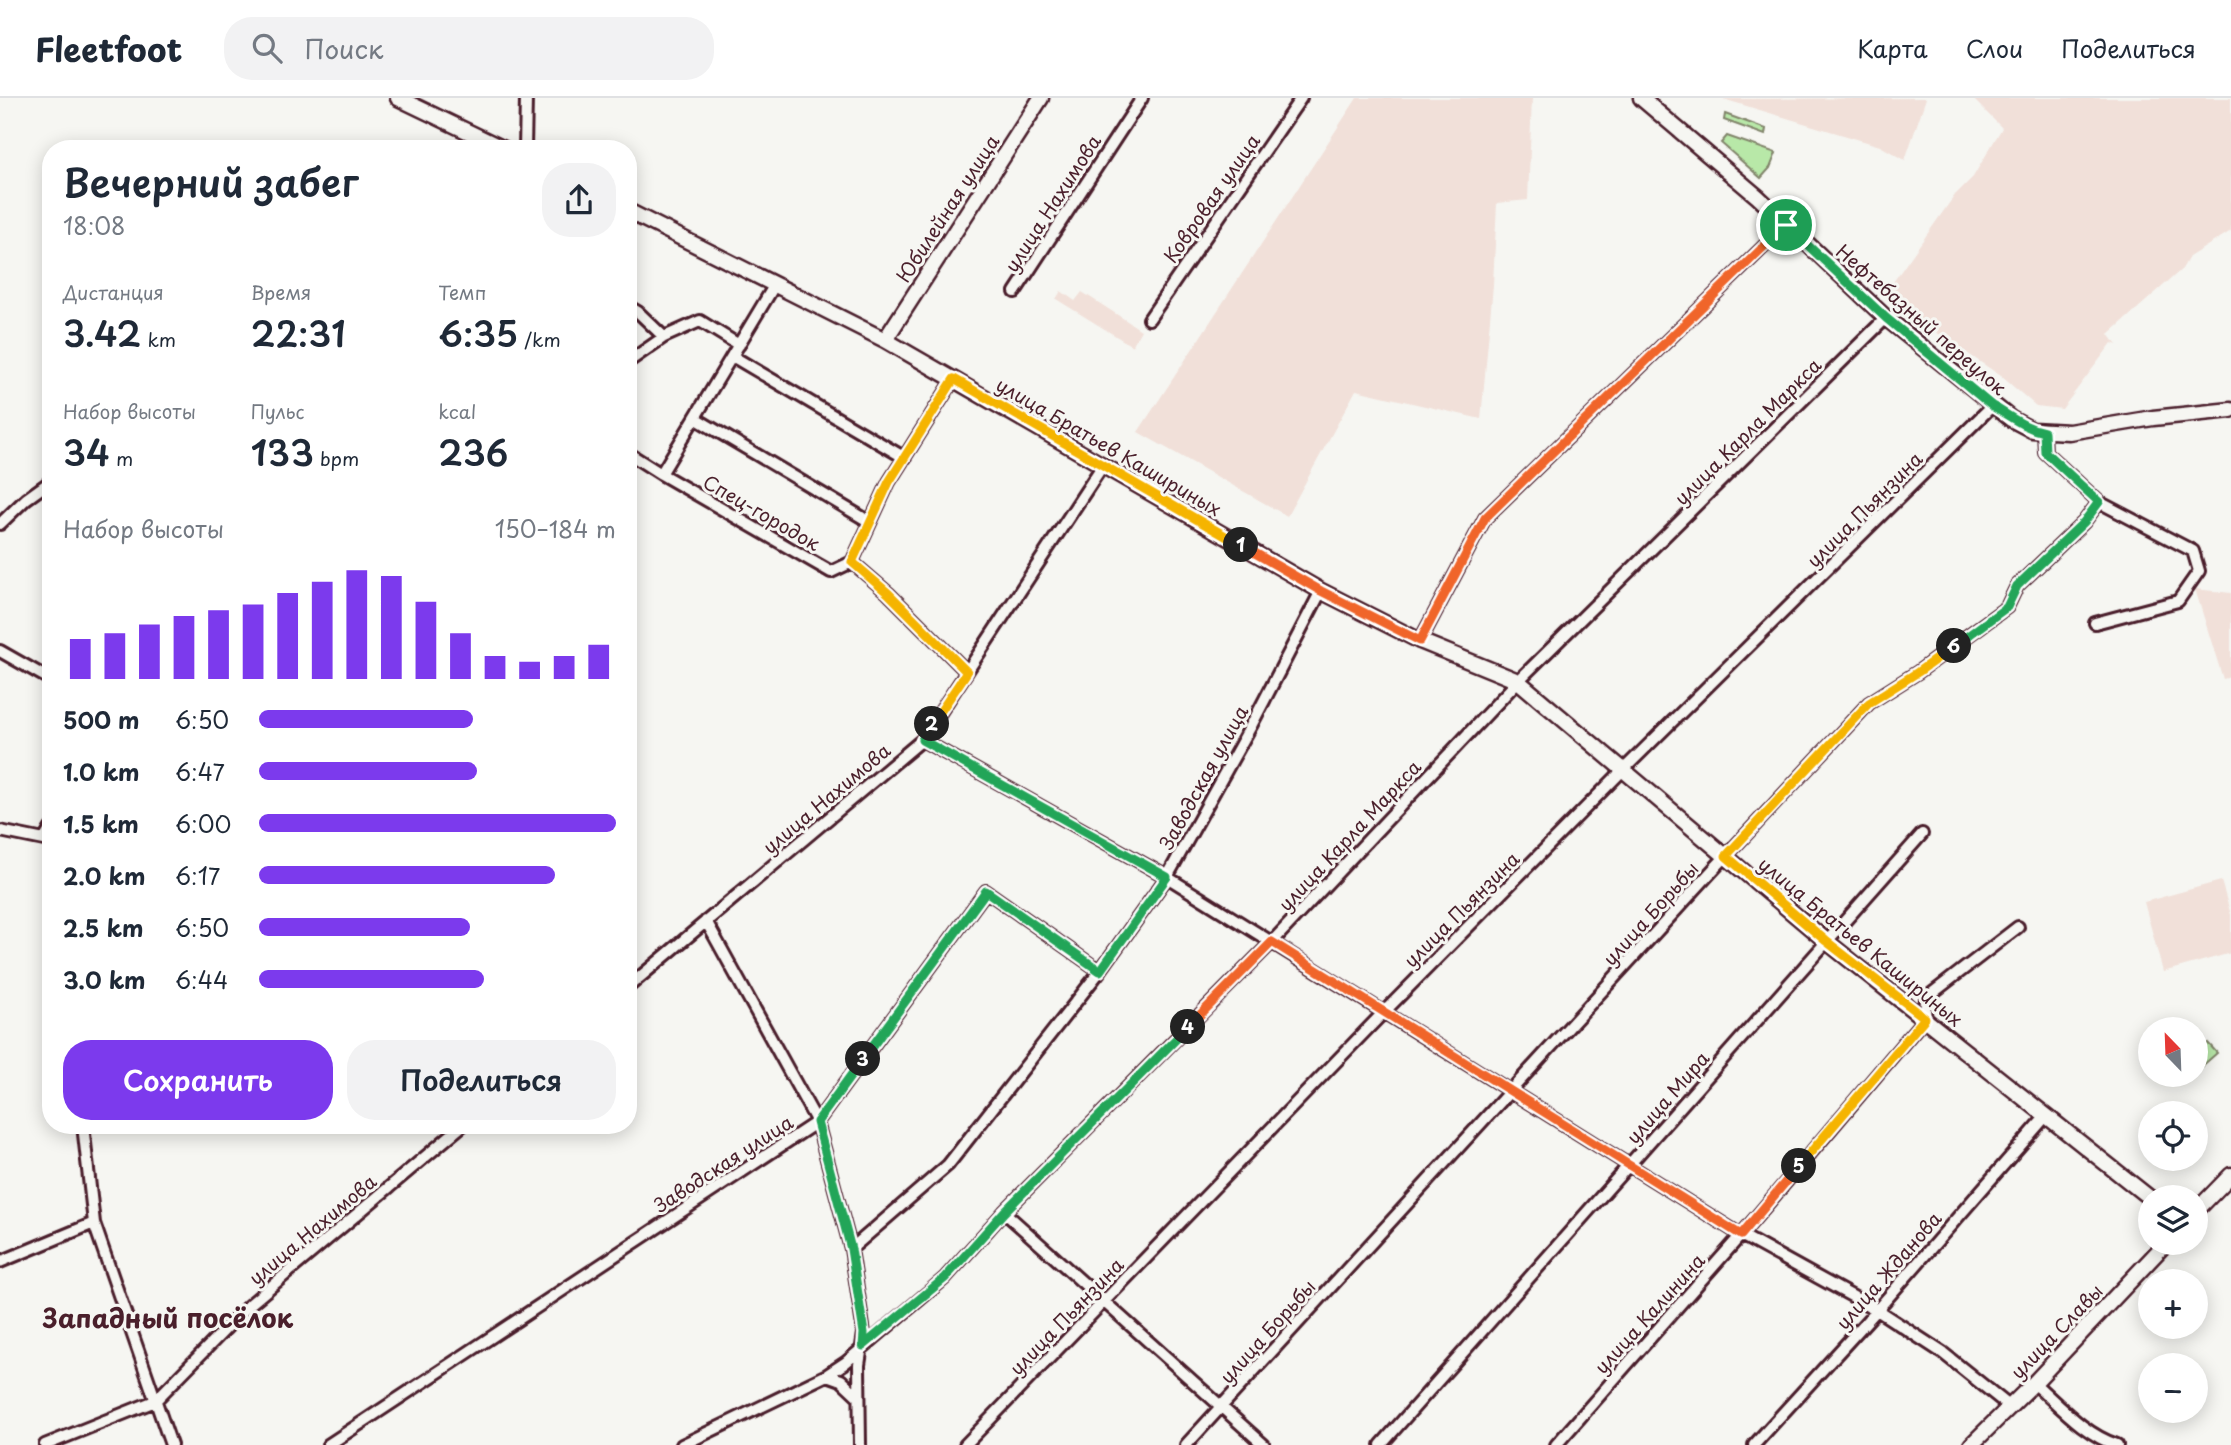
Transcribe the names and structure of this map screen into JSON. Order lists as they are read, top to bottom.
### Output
{
  "streets": {
    "main road": [
      "Юбилейная улица",
      "Нефтебазный переулок",
      "улица Братьев Кашириных",
      "улица Славы"
    ],
    "street": [
      "Ковровая улица",
      "улица Нахимова",
      "улица Карла Маркса",
      "улица Пьянзина",
      "Спец-городок",
      "Заводская улица",
      "улица Борьбы",
      "улица Мира",
      "улица Жданова",
      "улица Калинина"
    ]
  },
  "crossings": [
    ["улица Нахимова", "улица Братьев Кашириных"],
    ["Юбилейная улица", "улица Братьев Кашириных"],
    ["Нефтебазный переулок", "улица Карла Маркса"],
    ["Нефтебазный переулок", "улица Пьянзина"],
    ["улица Карла Маркса", "улица Братьев Кашириных"],
    ["улица Братьев Кашириных", "улица Пьянзина"],
    ["улица Братьев Кашириных", "Заводская улица"],
    ["улица Братьев Кашириных", "улица Борьбы"],
    ["улица Братьев Кашириных", "улица Мира"],
    ["улица Братьев Кашириных", "улица Жданова"],
    ["улица Братьев Кашириных", "улица Калинина"]
  ],
  "districts": ["Западный посёлок"],
  "north": "top left",
  "page": {
    "header": "Fleetfoot",
    "search": "Поиск",
    "nav": ["Карта", "Слои", "Поделиться"],
    "heading": ["Вечерний забег", "18:08"],
    "stats": [
      ["Дистанция", "3.42 km"],
      ["Время", "22:31"],
      ["Темп", "6:35 /km"],
      ["Набор высоты", "34 m"],
      ["Пульс", "133 bpm"],
      ["kcal", "236"]
    ],
    "chart": ["Набор высоты", "150–184 m"],
    "pins": [
      "1",
      "6",
      "2",
      "4",
      "3",
      "5"
    ],
    "list": [
      {
        "name": "500 m",
        "note": "6:50"
      },
      {
        "name": "1.0 km",
        "note": "6:47"
      },
      {
        "name": "1.5 km",
        "note": "6:00"
      },
      {
        "name": "2.0 km",
        "note": "6:17"
      },
      {
        "name": "2.5 km",
        "note": "6:50"
      },
      {
        "name": "3.0 km",
        "note": "6:44"
      }
    ],
    "map_buttons": ["+", "−"],
    "buttons": ["Сохранить", "Поделиться"]
  }
}
